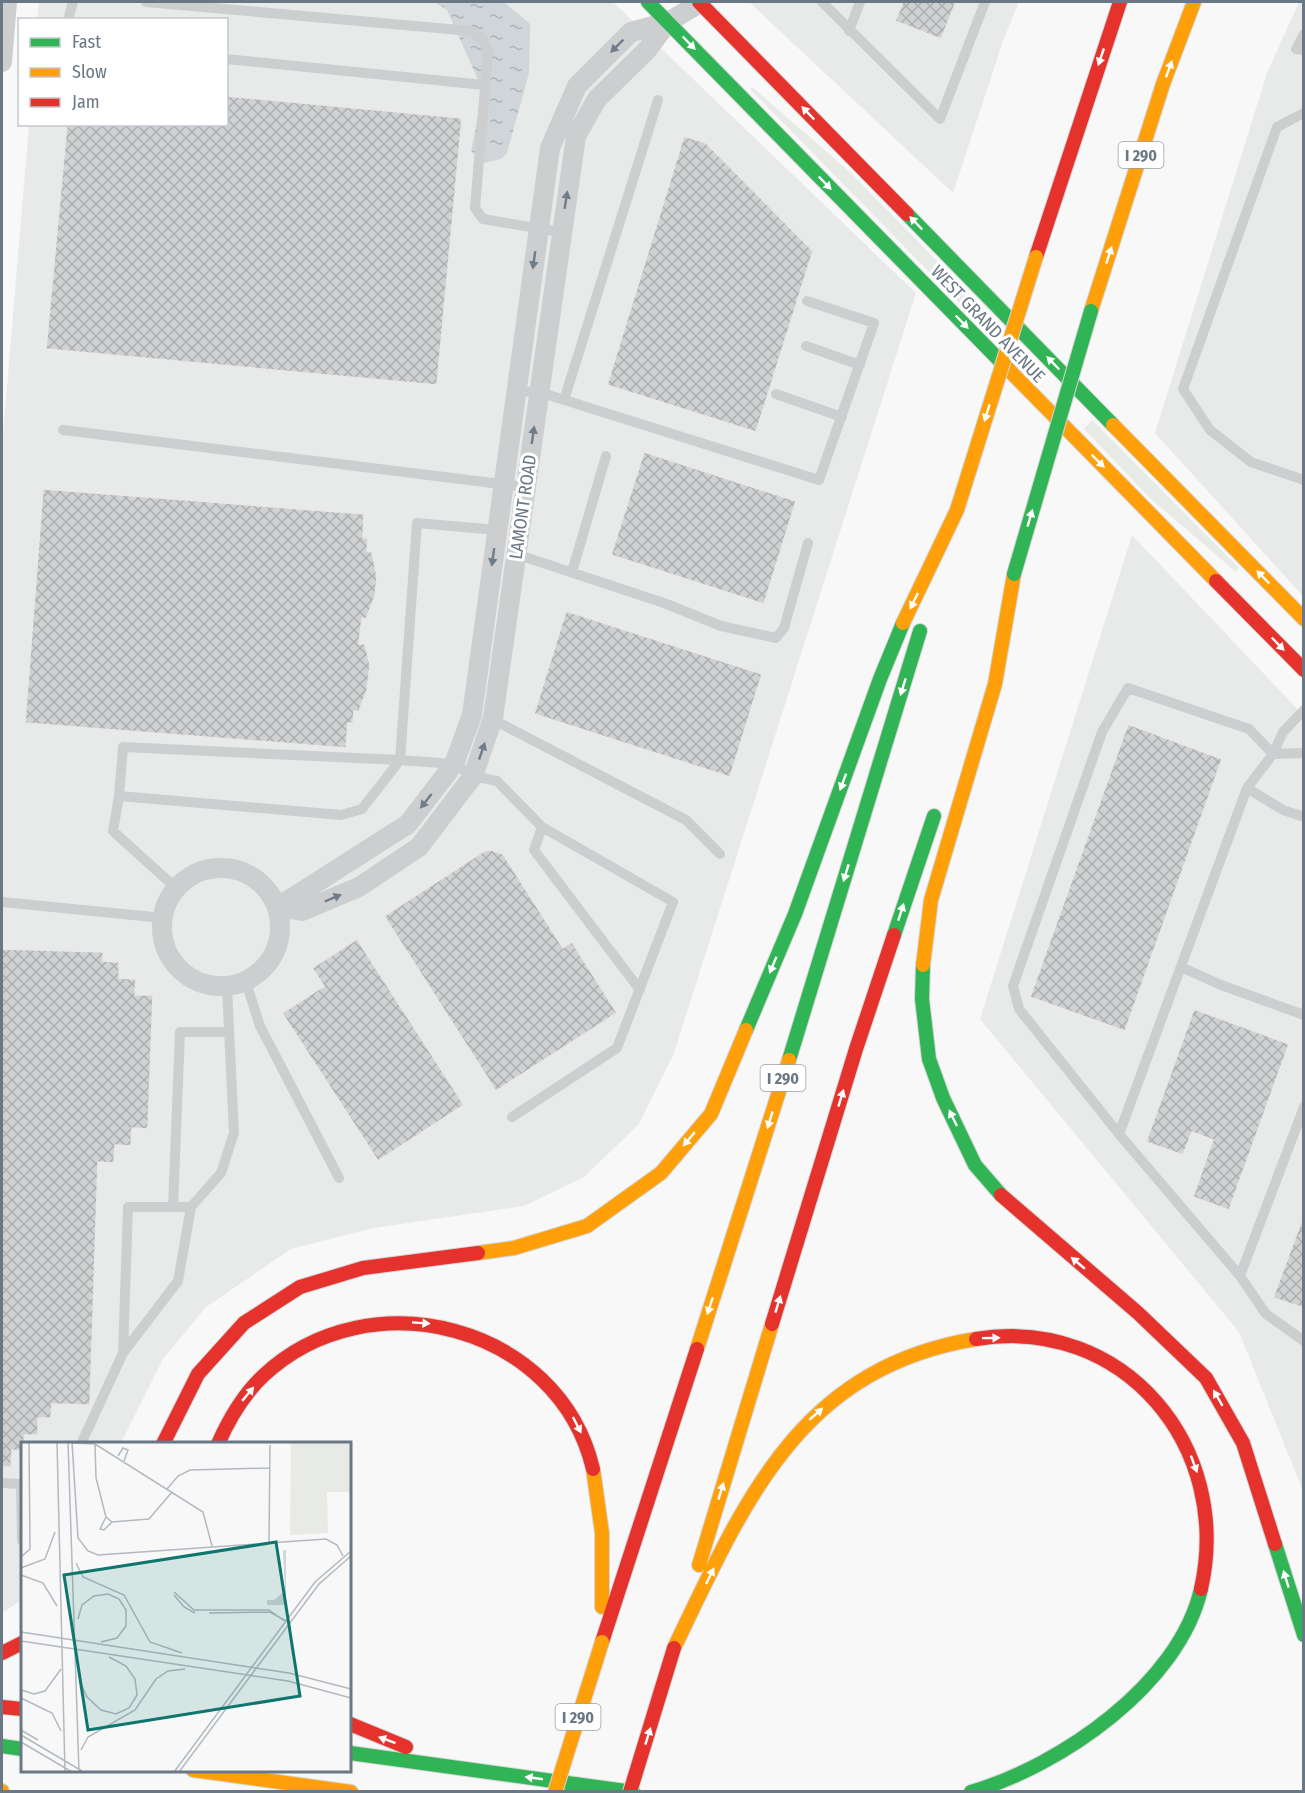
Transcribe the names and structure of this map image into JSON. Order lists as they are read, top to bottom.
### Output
{
  "streets": {
    "main road": ["I 290", "WEST GRAND AVENUE"],
    "street": ["LAMONT ROAD"]
  },
  "crossings": [
    ["WEST GRAND AVENUE", "LAMONT ROAD"]
  ],
  "legend": ["Fast", "Slow", "Jam"]
}
